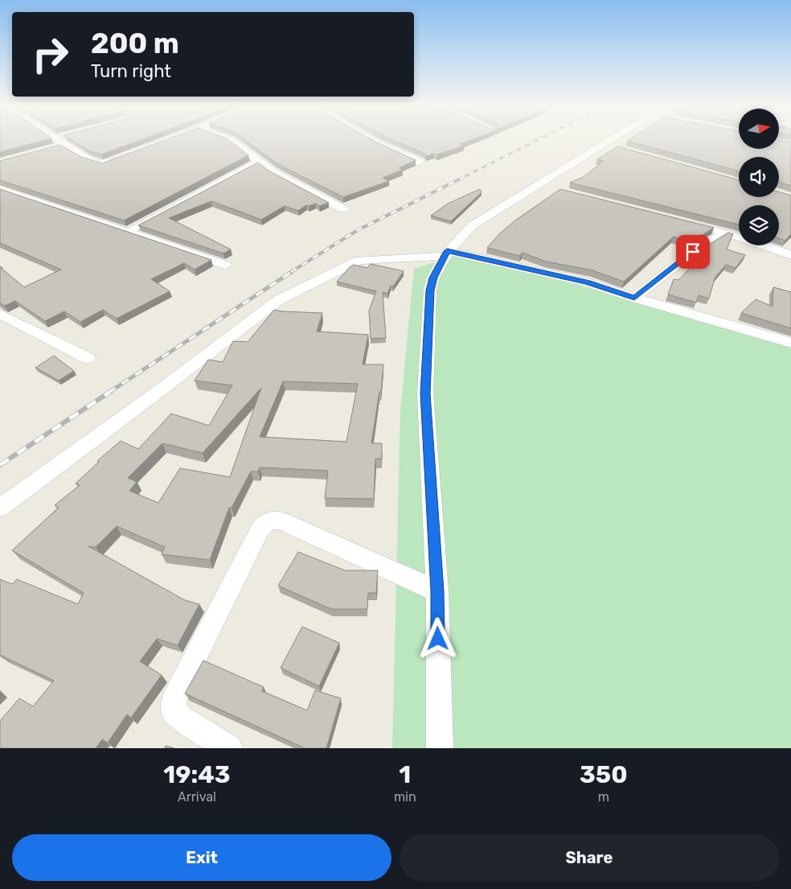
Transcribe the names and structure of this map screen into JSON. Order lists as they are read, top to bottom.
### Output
{
  "north": "right",
  "page": {
    "turn": ["200 m", "Turn right"],
    "eta": [
      "19:43",
      "Arrival",
      "1",
      "min",
      "350",
      "m"
    ],
    "buttons": ["Exit", "Share"]
  }
}
